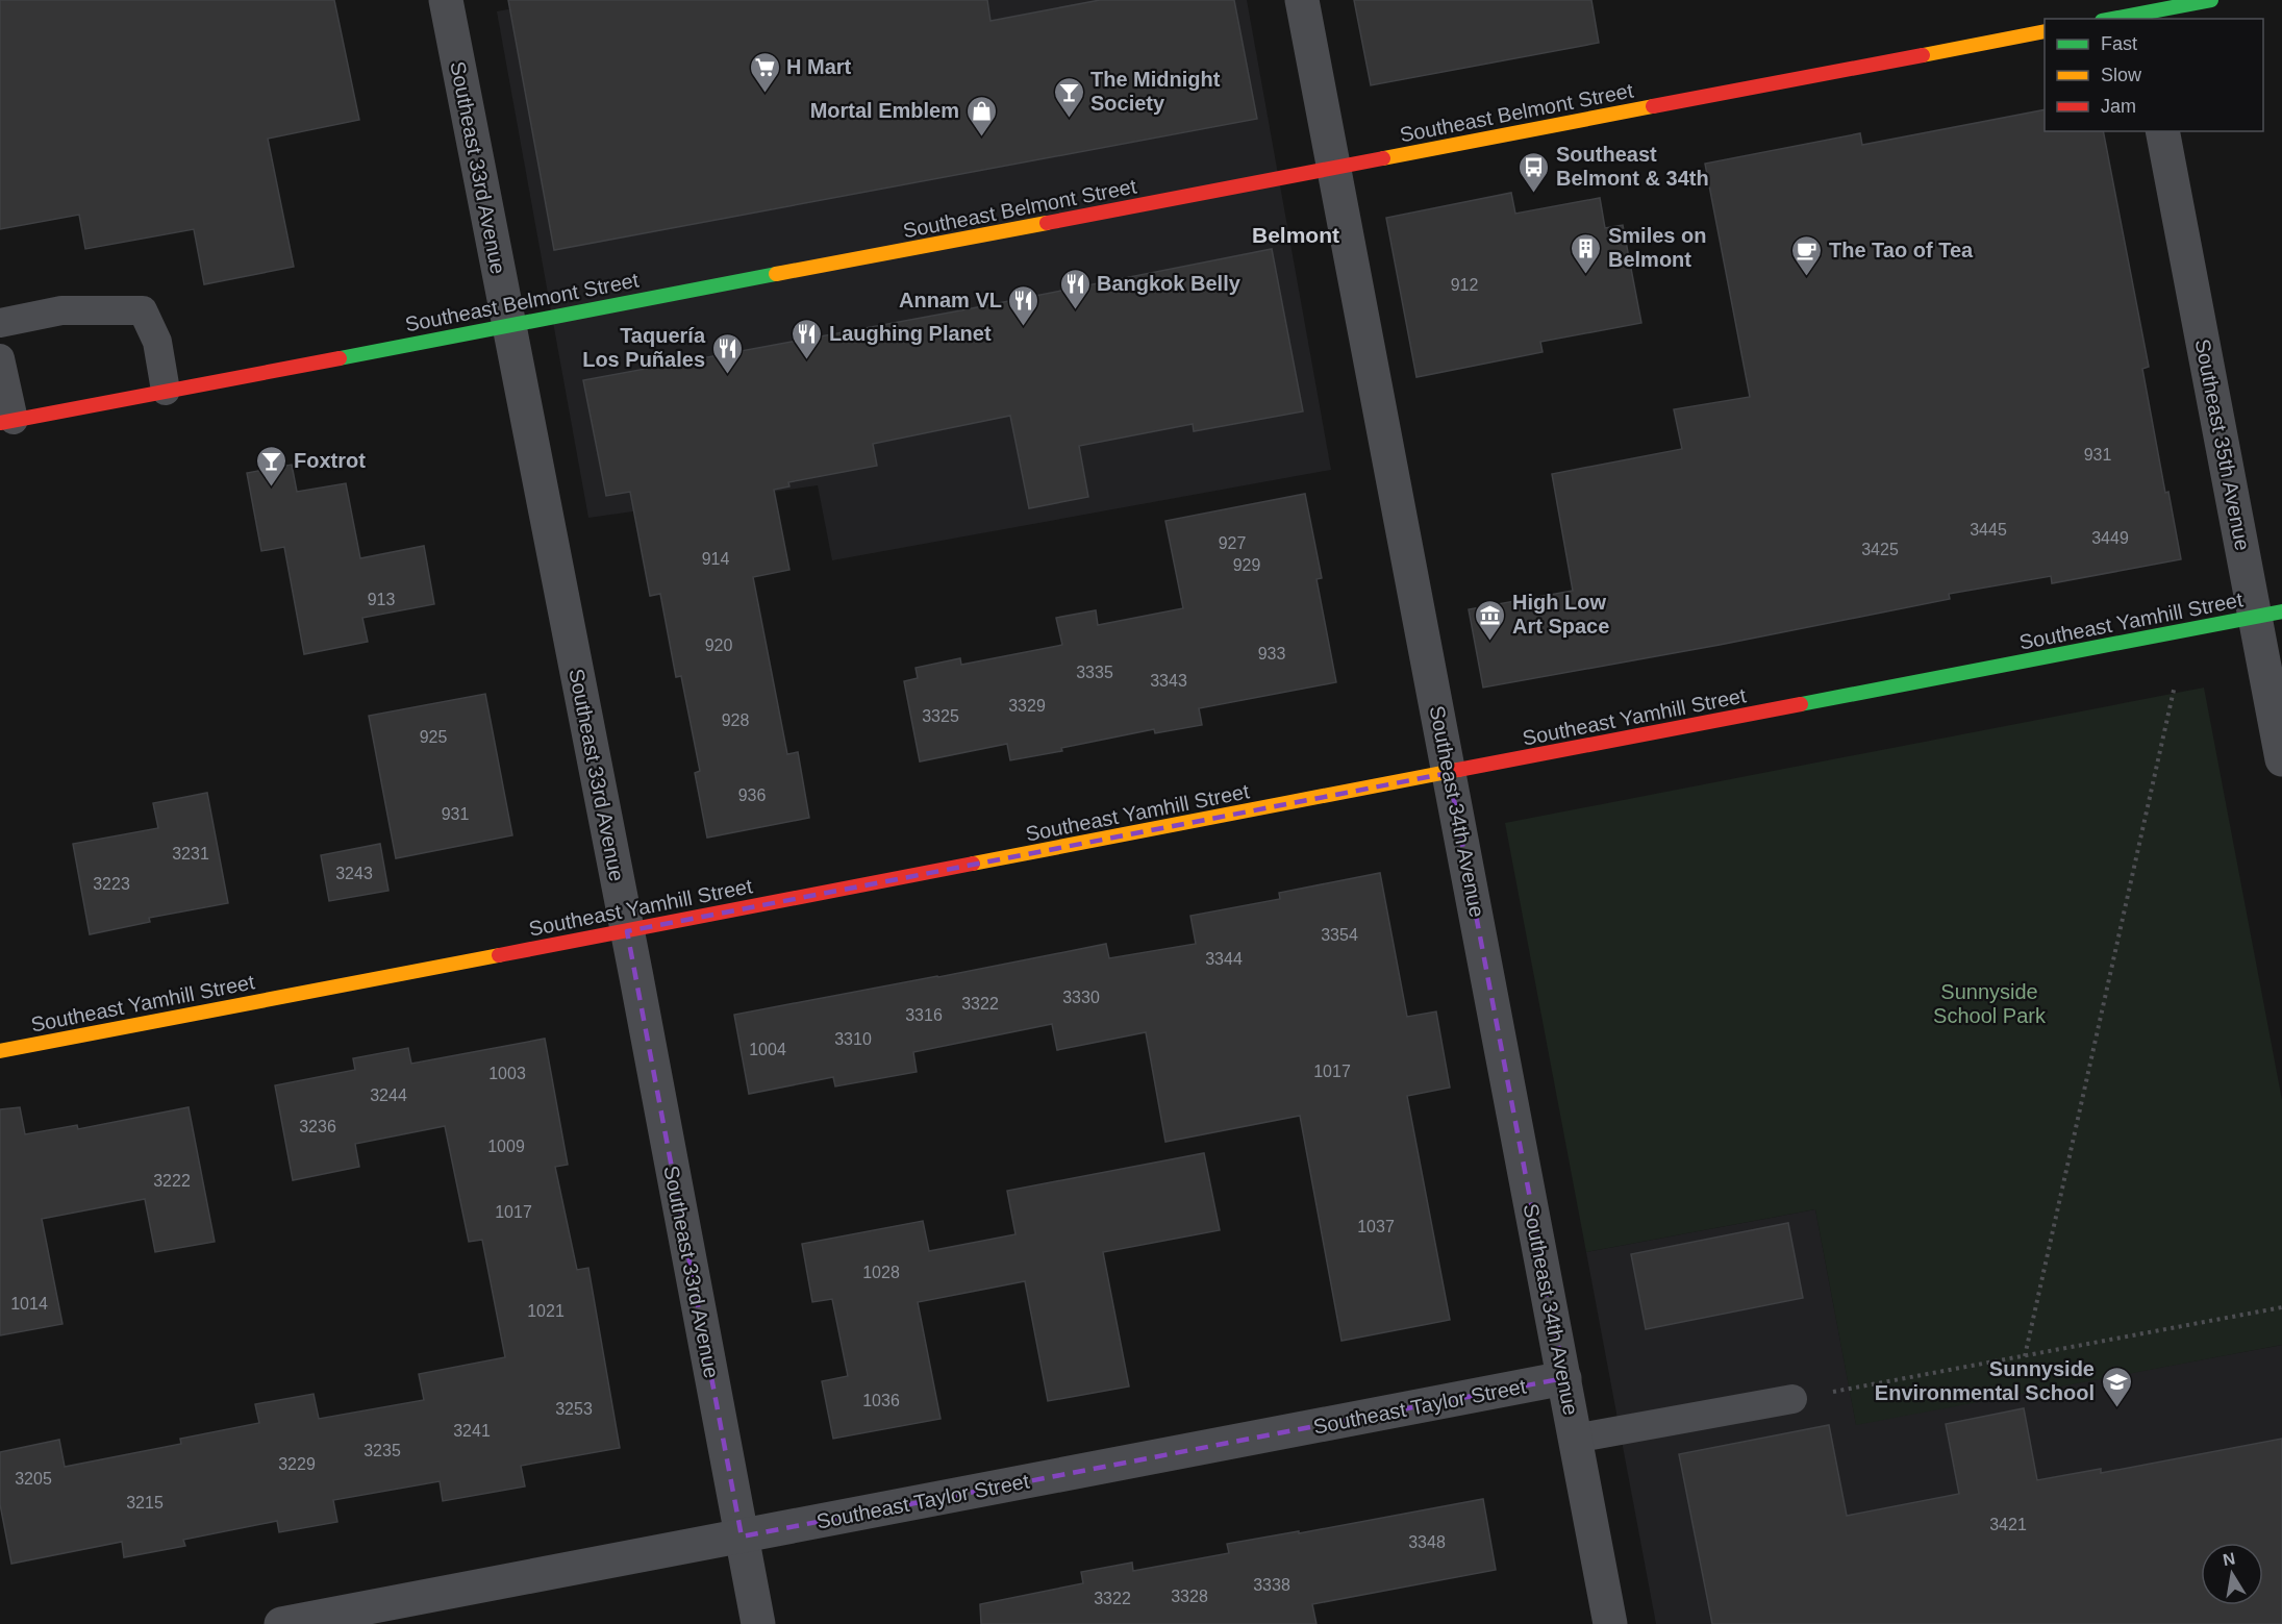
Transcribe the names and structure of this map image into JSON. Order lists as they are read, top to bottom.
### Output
{
  "streets": {
    "street": [
      "Southeast Belmont Street",
      "Southeast 33rd Avenue",
      "Southeast 35th Avenue",
      "Southeast Yamhill Street",
      "Southeast 34th Avenue",
      "Southeast Taylor Street"
    ]
  },
  "crossings": [
    ["Southeast Belmont Street", "Southeast 33rd Avenue"],
    ["Southeast Belmont Street", "Southeast 34th Avenue"],
    ["Southeast 33rd Avenue", "Southeast Yamhill Street"],
    ["Southeast 33rd Avenue", "Southeast Taylor Street"],
    ["Southeast 35th Avenue", "Southeast Yamhill Street"],
    ["Southeast Yamhill Street", "Southeast 34th Avenue"],
    ["Southeast 34th Avenue", "Southeast Taylor Street"]
  ],
  "districts": ["Belmont"],
  "parks": ["Sunnyside School Park"],
  "places": {
    "supermarket": ["H Mart"],
    "bar": ["The Midnight Society", "Foxtrot"],
    "shop": ["Mortal Emblem"],
    "bus stop": ["Southeast Belmont & 34th"],
    "building": ["Smiles on Belmont"],
    "cafe": ["The Tao of Tea"],
    "restaurant": [
      "Bangkok Belly",
      "Annam VL",
      "Laughing Planet",
      "Taquería Los Puñales"
    ],
    "museum": ["High Low Art Space"],
    "school or university": ["Sunnyside Environmental School"]
  },
  "house_numbers": [
    "912",
    "931",
    "3445",
    "3449",
    "927",
    "3425",
    "914",
    "929",
    "913",
    "920",
    "933",
    "3335",
    "3343",
    "3329",
    "3325",
    "928",
    "925",
    "936",
    "931",
    "3231",
    "3243",
    "3223",
    "3354",
    "3344",
    "3330",
    "3322",
    "3316",
    "3310",
    "1004",
    "1017",
    "1003",
    "3244",
    "3236",
    "1009",
    "3222",
    "1017",
    "1037",
    "1028",
    "1014",
    "1021",
    "1036",
    "3253",
    "3241",
    "3235",
    "3229",
    "3205",
    "3215",
    "3421",
    "3348",
    "3338",
    "3328",
    "3322"
  ],
  "legend": ["Fast", "Slow", "Jam"],
  "north": "top"
}
